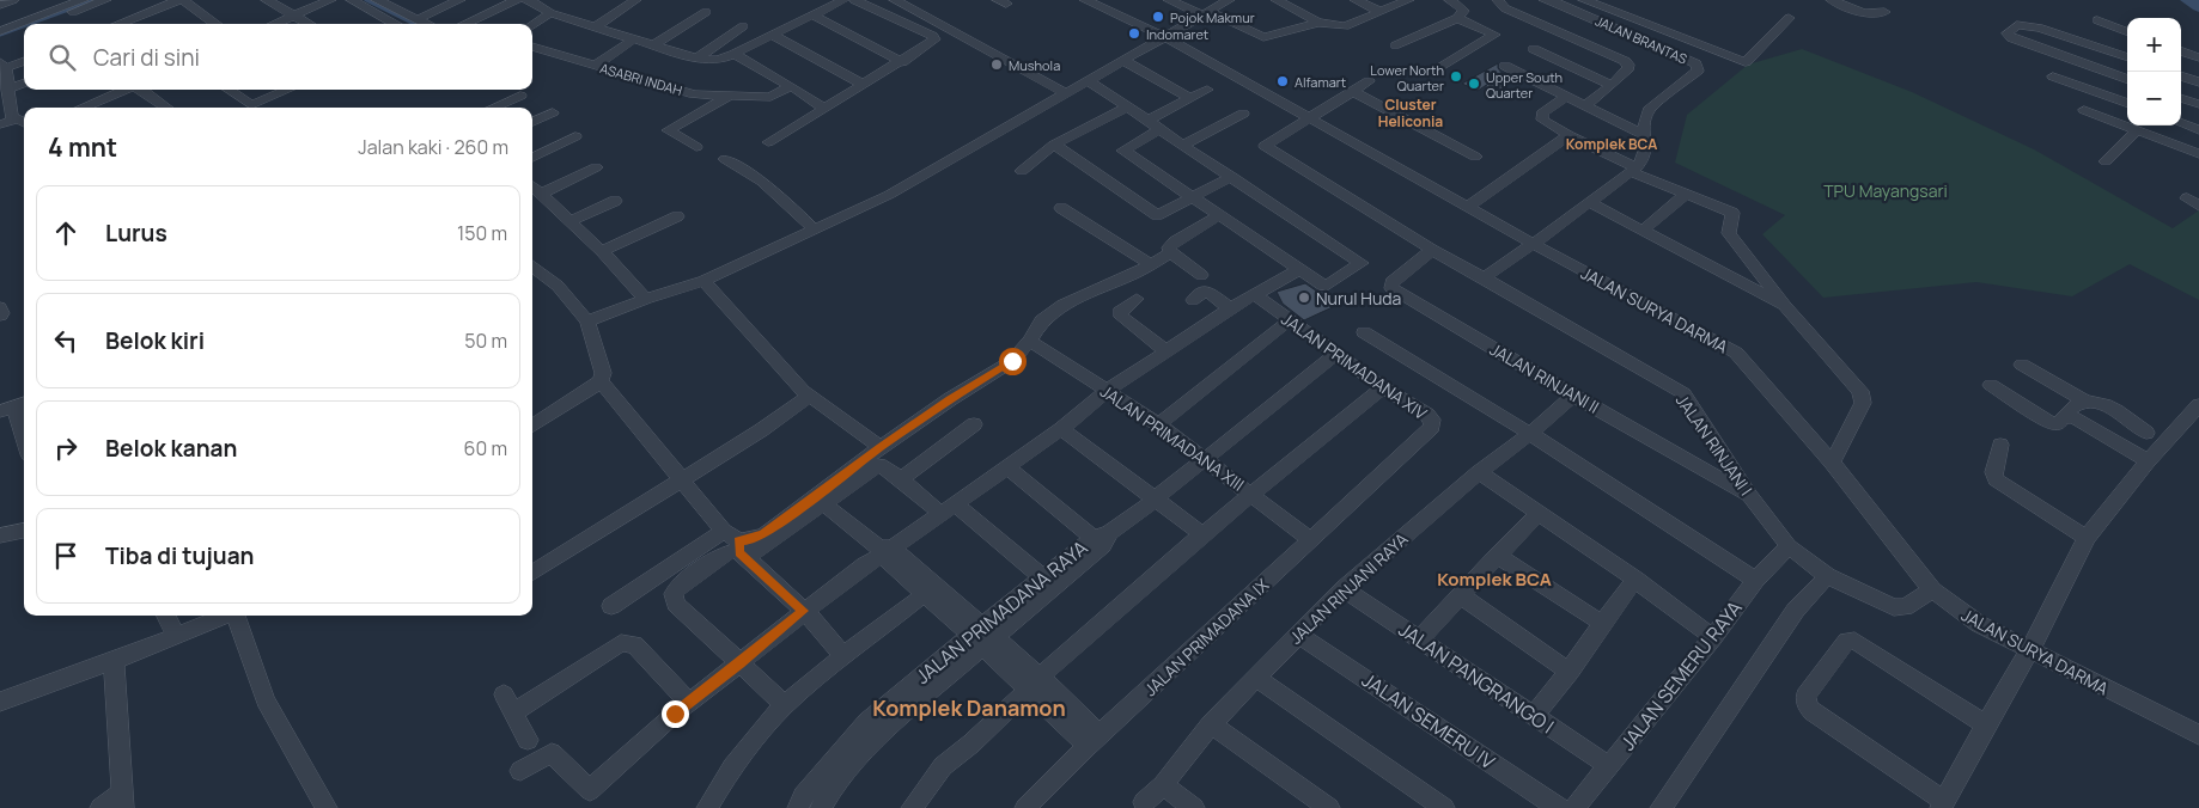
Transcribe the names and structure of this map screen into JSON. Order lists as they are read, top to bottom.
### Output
{
  "streets": {
    "street": [
      "JALAN BRANTAS",
      "ASABRI INDAH",
      "JALAN SURYA DARMA",
      "JALAN PRIMADANA XIV",
      "JALAN RINJANI II",
      "JALAN PRIMADANA XIII",
      "JALAN RINJANI I",
      "JALAN RINJANI RAYA",
      "JALAN PRIMADANA RAYA",
      "JALAN PRIMADANA IX",
      "JALAN SEMERU RAYA",
      "JALAN PANGRANGO I",
      "JALAN SEMERU IV"
    ]
  },
  "crossings": [
    ["JALAN SURYA DARMA", "JALAN RINJANI I"],
    ["JALAN PRIMADANA XIV", "JALAN PRIMADANA XIII"],
    ["JALAN PRIMADANA XIV", "JALAN PRIMADANA IX"],
    ["JALAN RINJANI II", "JALAN RINJANI I"],
    ["JALAN RINJANI II", "JALAN RINJANI RAYA"],
    ["JALAN PRIMADANA XIII", "JALAN PRIMADANA IX"],
    ["JALAN RINJANI I", "JALAN SEMERU RAYA"],
    ["JALAN RINJANI RAYA", "JALAN PANGRANGO I"],
    ["JALAN RINJANI RAYA", "JALAN SEMERU IV"],
    ["JALAN SEMERU RAYA", "JALAN PANGRANGO I"]
  ],
  "districts": [
    "Cluster Heliconia",
    "Komplek BCA",
    "Komplek BCA",
    "Komplek Danamon"
  ],
  "parks": ["TPU Mayangsari"],
  "places": [
    "Pojok Makmur",
    "Indomaret",
    "Mushola",
    "Lower North Quarter",
    "Alfamart",
    "Upper South Quarter",
    "Nurul Huda"
  ],
  "page": {
    "map_buttons": ["+", "−"],
    "search": "Cari di sini",
    "heading": ["4 mnt", "Jalan kaki · 260 m"],
    "list": [
      ["Lurus", "150 m"],
      ["Belok kiri", "50 m"],
      ["Belok kanan", "60 m"],
      "Tiba di tujuan"
    ]
  }
}
